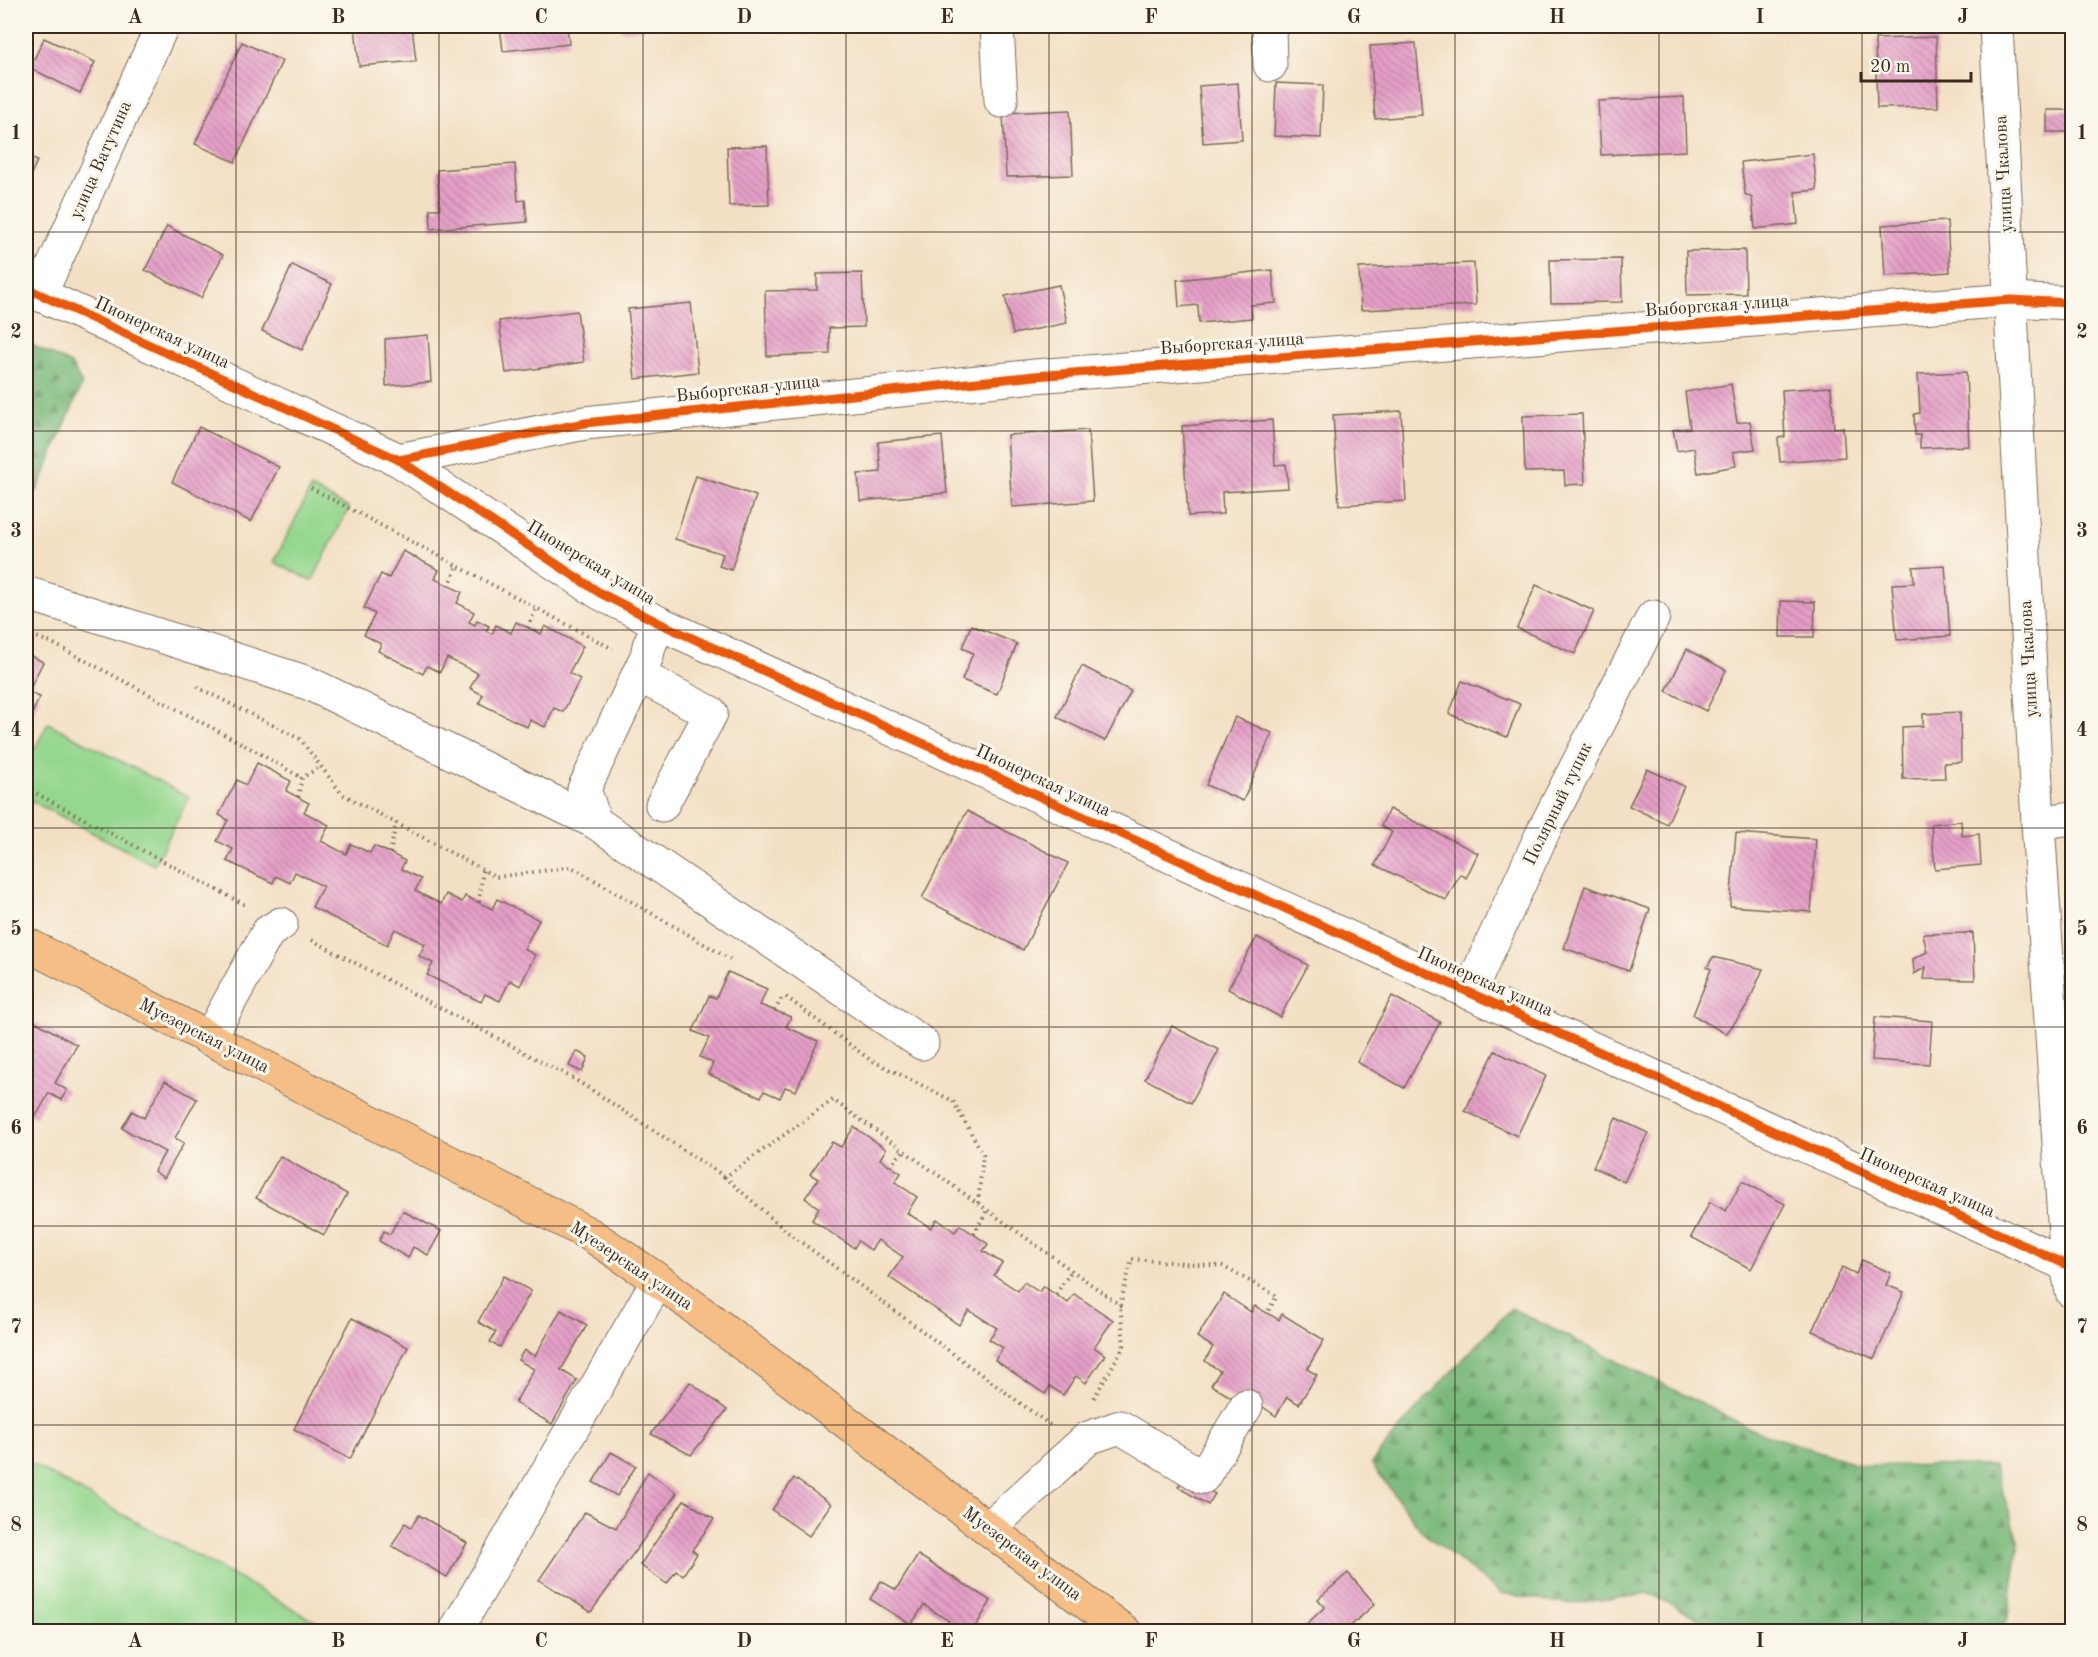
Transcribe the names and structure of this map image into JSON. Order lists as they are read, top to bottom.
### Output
{
  "streets": {
    "main road": ["Муезерская улица"],
    "street": [
      "улица Ватутина",
      "улица Чкалова",
      "Выборгская улица",
      "Пионерская улица",
      "Полярный тупик"
    ]
  },
  "crossings": [
    ["улица Ватутина", "Пионерская улица"],
    ["улица Чкалова", "Выборгская улица"],
    ["улица Чкалова", "Пионерская улица"],
    ["Выборгская улица", "Пионерская улица"],
    ["Пионерская улица", "Полярный тупик"]
  ],
  "scale_bar": "20 m",
  "grid": {
    "columns": [
      "A",
      "B",
      "C",
      "D",
      "E",
      "F",
      "G",
      "H",
      "I",
      "J"
    ],
    "rows": [
      "1",
      "2",
      "3",
      "4",
      "5",
      "6",
      "7",
      "8"
    ]
  }
}
